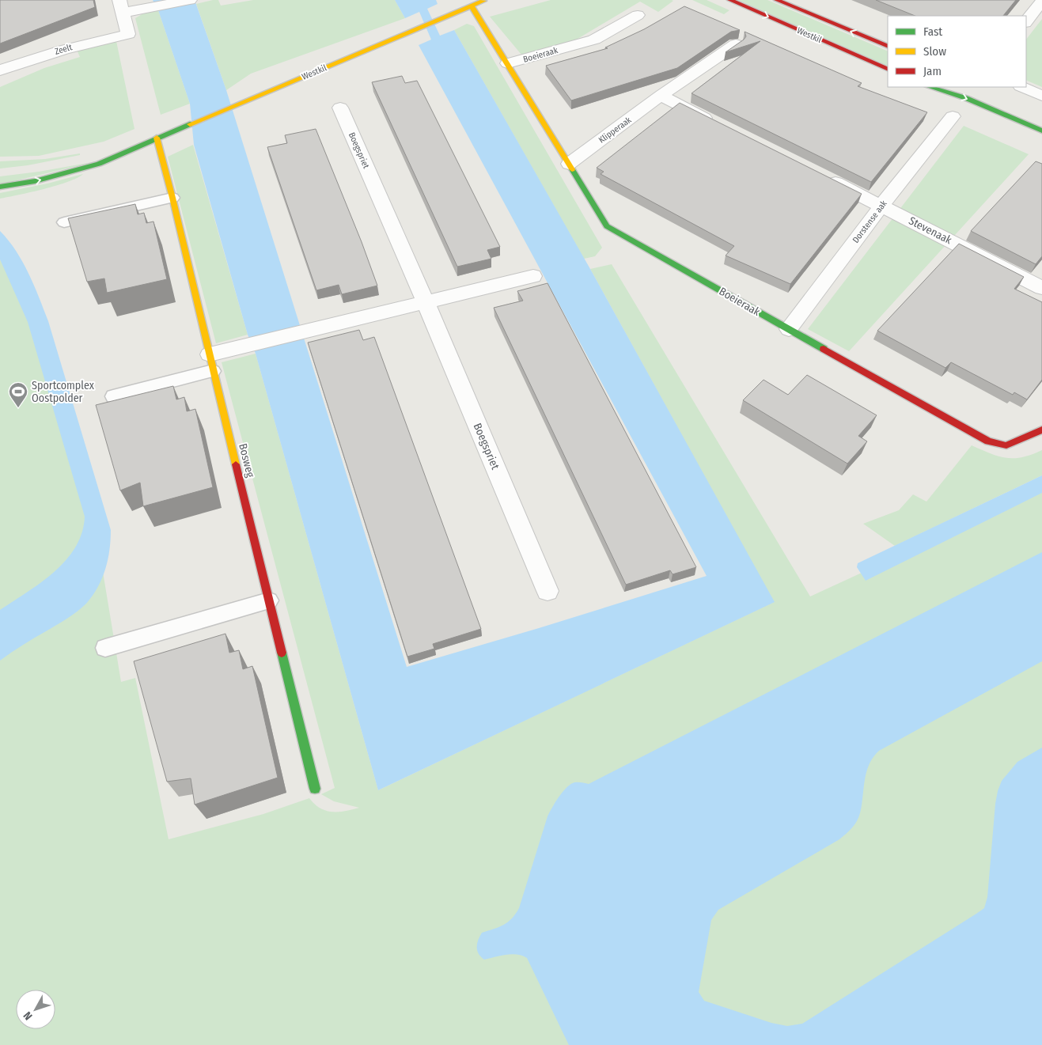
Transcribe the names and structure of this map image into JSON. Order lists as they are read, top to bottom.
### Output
{
  "streets": {
    "street": [
      "Westkil",
      "Zeelt",
      "Boeieraak",
      "Klipperaak",
      "Boegspriet",
      "Dorstense aak",
      "Stevenaak",
      "Bosweg"
    ]
  },
  "crossings": [
    ["Westkil", "Boeieraak"],
    ["Westkil", "Bosweg"],
    ["Boeieraak", "Klipperaak"],
    ["Boeieraak", "Dorstense aak"],
    ["Dorstense aak", "Stevenaak"]
  ],
  "places": {
    "sports": ["Sportcomplex Oostpolder"]
  },
  "legend": ["Fast", "Slow", "Jam"],
  "north": "bottom left"
}
